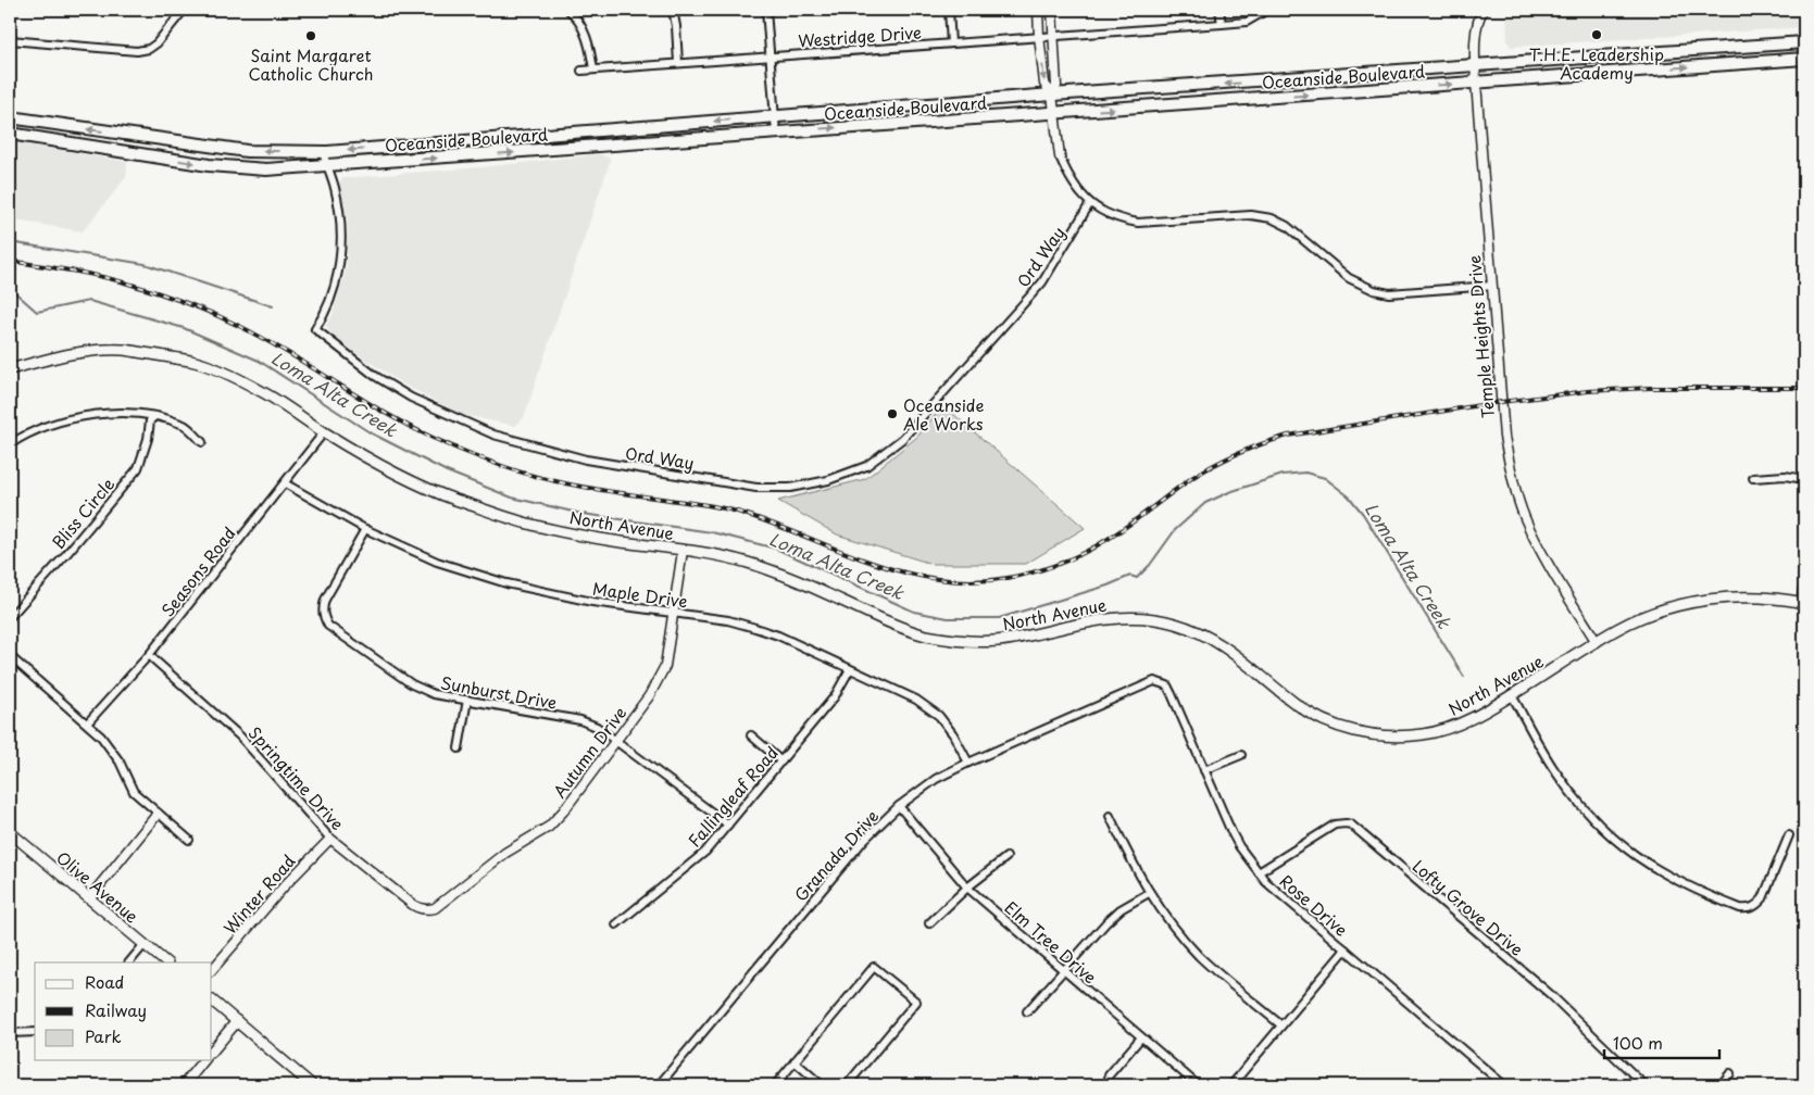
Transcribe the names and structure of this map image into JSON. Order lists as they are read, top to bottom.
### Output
{
  "streets": {
    "main road": ["Oceanside Boulevard", "North Avenue", "Olive Avenue"],
    "street": [
      "Westridge Drive",
      "Ord Way",
      "Temple Heights Drive",
      "Bliss Circle",
      "Seasons Road",
      "Maple Drive",
      "Sunburst Drive",
      "Autumn Drive",
      "Springtime Drive",
      "Fallingleaf Road",
      "Granada Drive",
      "Winter Road",
      "Rose Drive",
      "Lofty Grove Drive",
      "Elm Tree Drive"
    ]
  },
  "crossings": [
    ["Oceanside Boulevard", "Ord Way"],
    ["Oceanside Boulevard", "Temple Heights Drive"],
    ["Temple Heights Drive", "North Avenue"],
    ["North Avenue", "Seasons Road"],
    ["North Avenue", "Autumn Drive"],
    ["Seasons Road", "Maple Drive"],
    ["Seasons Road", "Springtime Drive"],
    ["Maple Drive", "Sunburst Drive"],
    ["Maple Drive", "Autumn Drive"],
    ["Maple Drive", "Fallingleaf Road"],
    ["Maple Drive", "Granada Drive"],
    ["Sunburst Drive", "Autumn Drive"],
    ["Sunburst Drive", "Fallingleaf Road"],
    ["Autumn Drive", "Springtime Drive"],
    ["Springtime Drive", "Winter Road"],
    ["Granada Drive", "Rose Drive"],
    ["Granada Drive", "Elm Tree Drive"],
    ["Rose Drive", "Lofty Grove Drive"]
  ],
  "water": ["Loma Alta Creek"],
  "places": ["T.H.E. Leadership Academy", "Saint Margaret Catholic Church", "Oceanside Ale Works"],
  "legend": ["Road", "Railway", "Park"],
  "scale_bar": "100 m"
}
